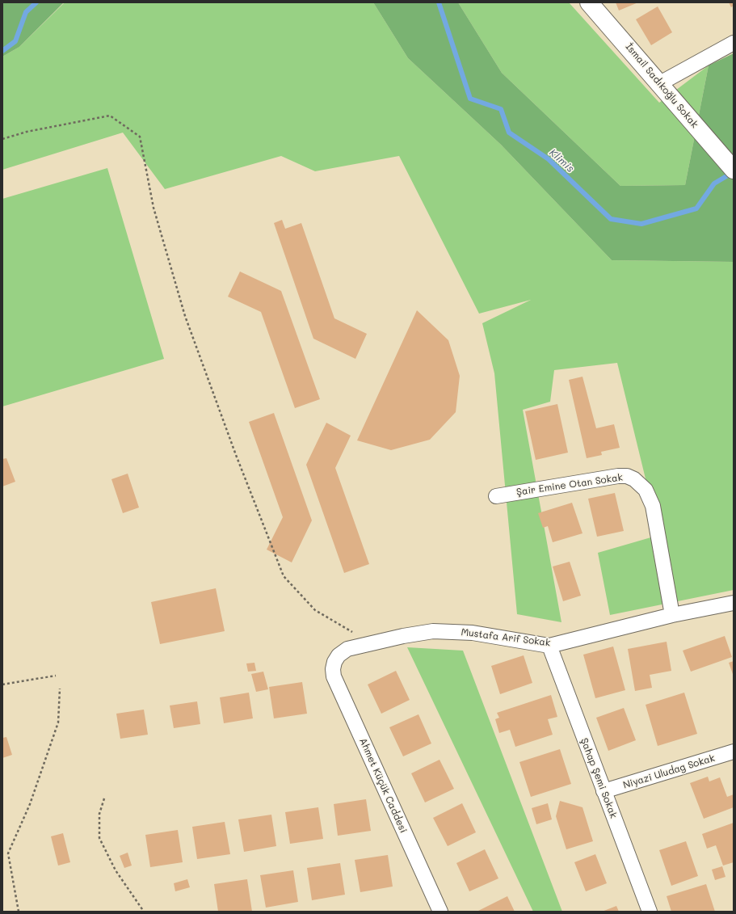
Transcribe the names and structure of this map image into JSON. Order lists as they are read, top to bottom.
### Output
{
  "streets": {
    "street": [
      "İsmail Sadıkoğlu Sokak",
      "Şair Emine Otan Sokak",
      "Mustafa Arif Sokak",
      "Niyazi Uludag Sokak",
      "Şahap Şemi Sokak",
      "Ahmet Küçük Caddesi"
    ]
  },
  "crossings": [
    ["Şair Emine Otan Sokak", "Mustafa Arif Sokak"],
    ["Mustafa Arif Sokak", "Şahap Şemi Sokak"],
    ["Mustafa Arif Sokak", "Ahmet Küçük Caddesi"],
    ["Niyazi Uludag Sokak", "Şahap Şemi Sokak"]
  ],
  "water": ["Klimis"]
}
